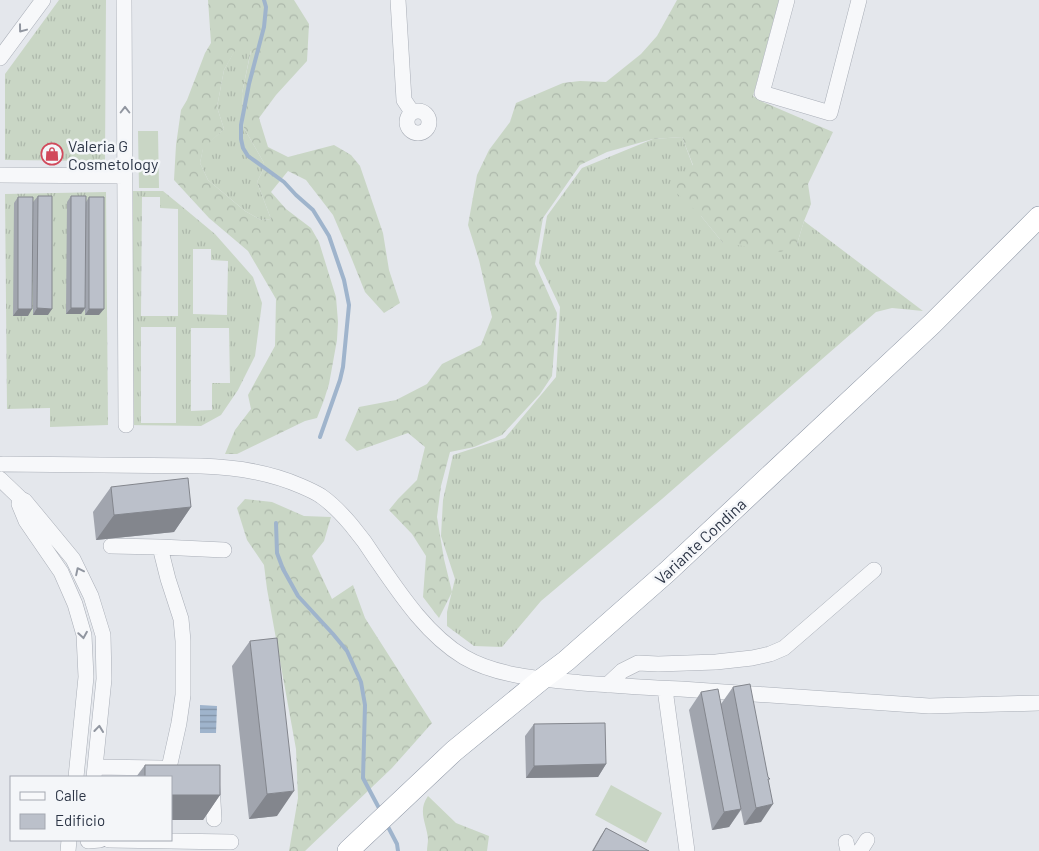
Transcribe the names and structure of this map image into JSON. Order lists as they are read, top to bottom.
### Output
{
  "streets": {
    "highway": ["Variante Condina"]
  },
  "places": {
    "shop": ["Valeria G Cosmetology"]
  },
  "legend": ["Calle", "Edificio"]
}
